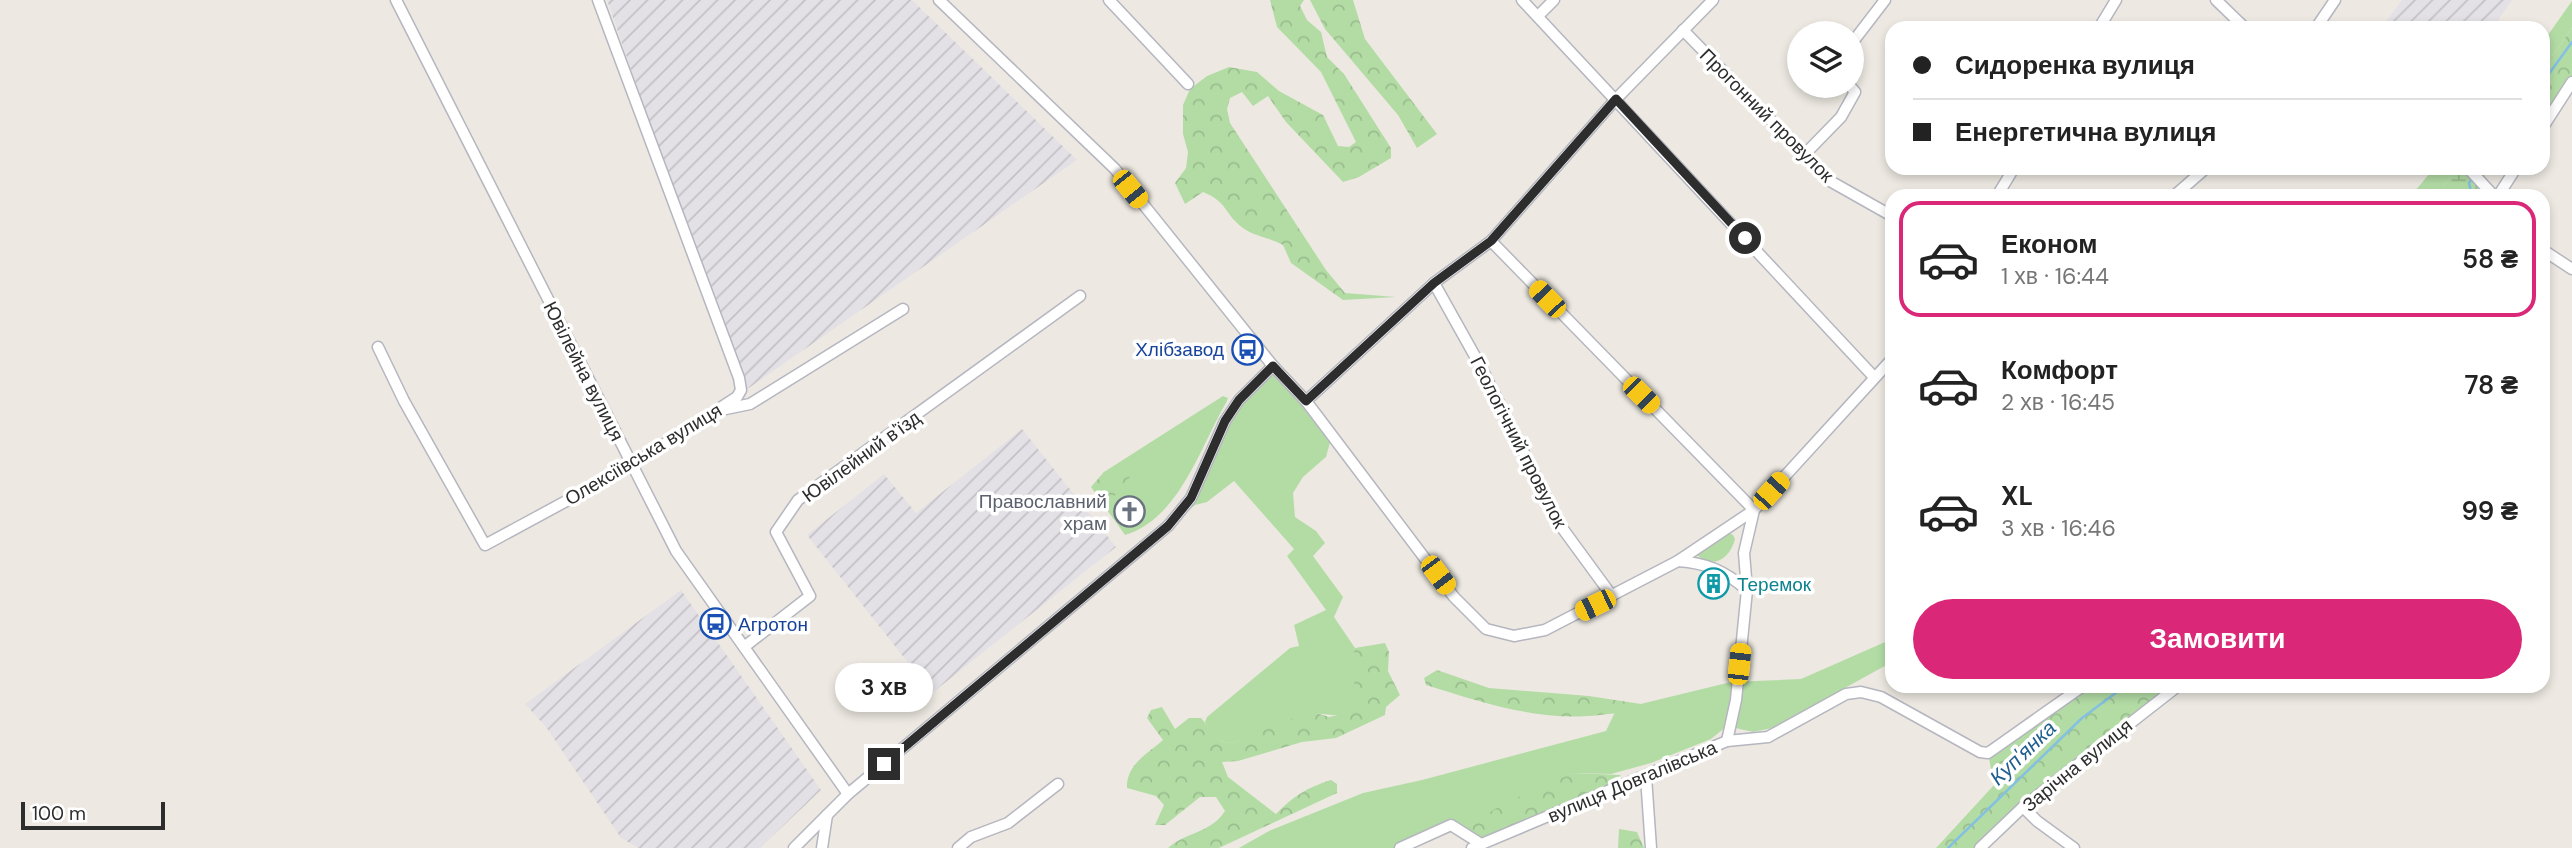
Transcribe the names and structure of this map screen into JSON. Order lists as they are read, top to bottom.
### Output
{
  "streets": {
    "street": [
      "Прогонний провулок",
      "Ювілейна вулиця",
      "Геологічний провулок",
      "Олексіївська вулиця",
      "Ювілейний в'їзд",
      "Зарічна вулиця",
      "вулиця Довгалівська"
    ]
  },
  "crossings": [
    ["Ювілейна вулиця", "Олексіївська вулиця"],
    ["Ювілейна вулиця", "Ювілейний в'їзд"]
  ],
  "water": ["Куп'янка"],
  "places": {
    "bus stop": ["Хлібзавод", "Агротон"],
    "church": ["Православний храм"],
    "building": ["Теремок"]
  },
  "scale_bar": "100 m",
  "page": {
    "banner": ["Сидоренка вулиця", "Енергетична вулиця"],
    "list": [
      {
        "name": "Економ",
        "note": "1 хв · 16:44",
        "value": "58 ₴"
      },
      {
        "name": "Комфорт",
        "note": "2 хв · 16:45",
        "value": "78 ₴"
      },
      {
        "name": "XL",
        "note": "3 хв · 16:46",
        "value": "99 ₴"
      }
    ],
    "buttons": "Замовити",
    "bubble": "3 хв",
    "scale": "100 m"
  }
}
